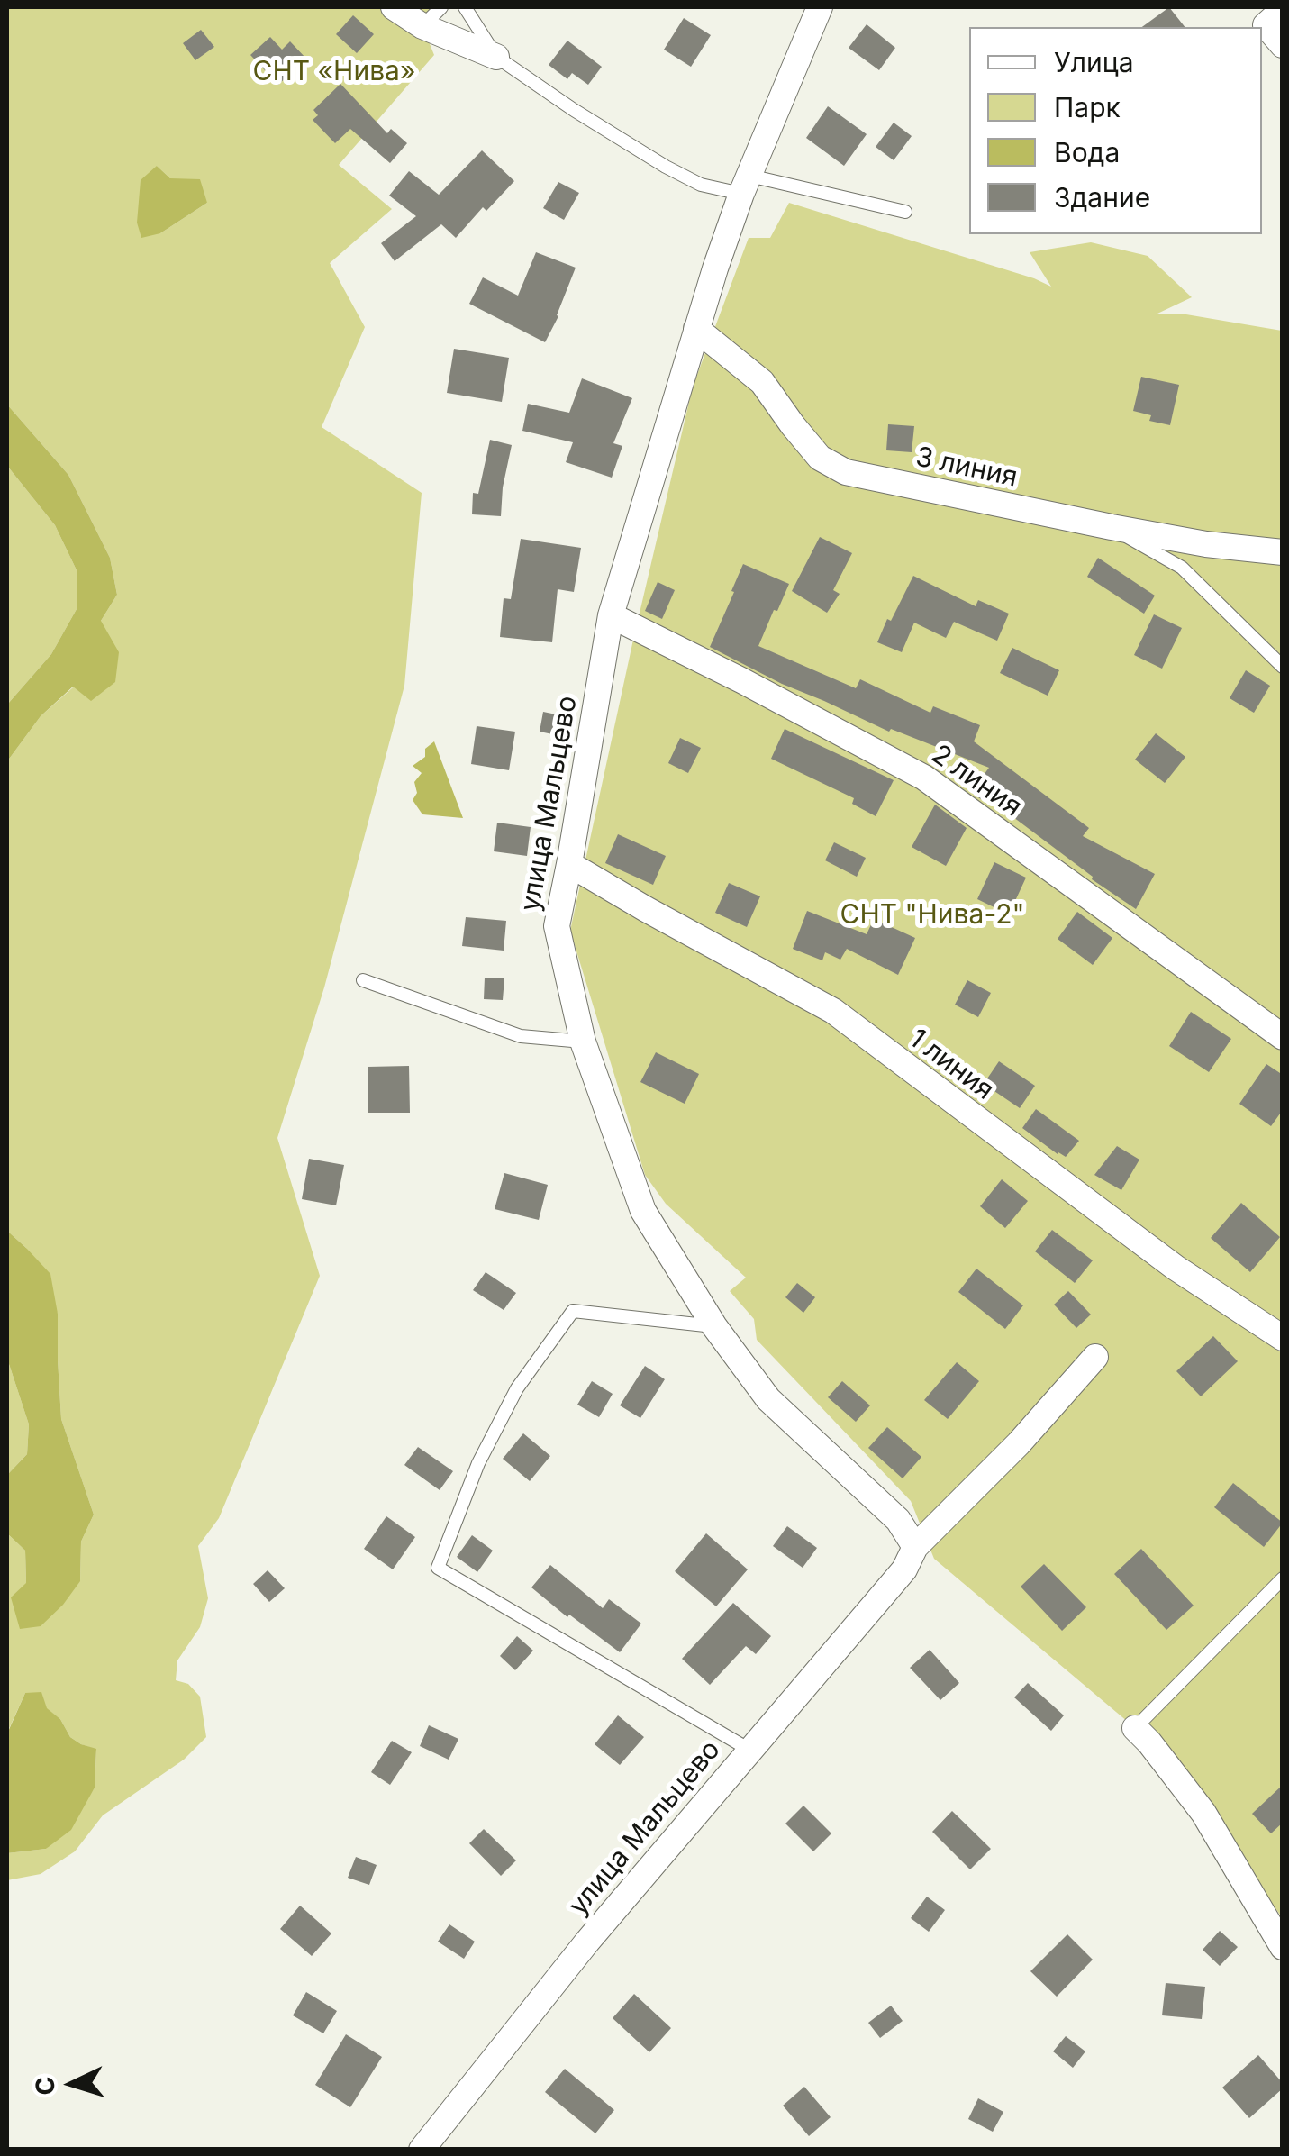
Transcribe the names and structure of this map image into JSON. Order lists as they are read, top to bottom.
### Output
{
  "streets": {
    "street": [
      "3 линия",
      "2 линия",
      "улица Мальцево",
      "1 линия"
    ]
  },
  "crossings": [
    ["3 линия", "улица Мальцево"],
    ["2 линия", "улица Мальцево"],
    ["улица Мальцево", "1 линия"]
  ],
  "parks": ["СНТ «Нива»", "СНТ \"Нива-2\""],
  "legend": [
    "Улица",
    "Парк",
    "Вода",
    "Здание"
  ],
  "north": "left"
}
